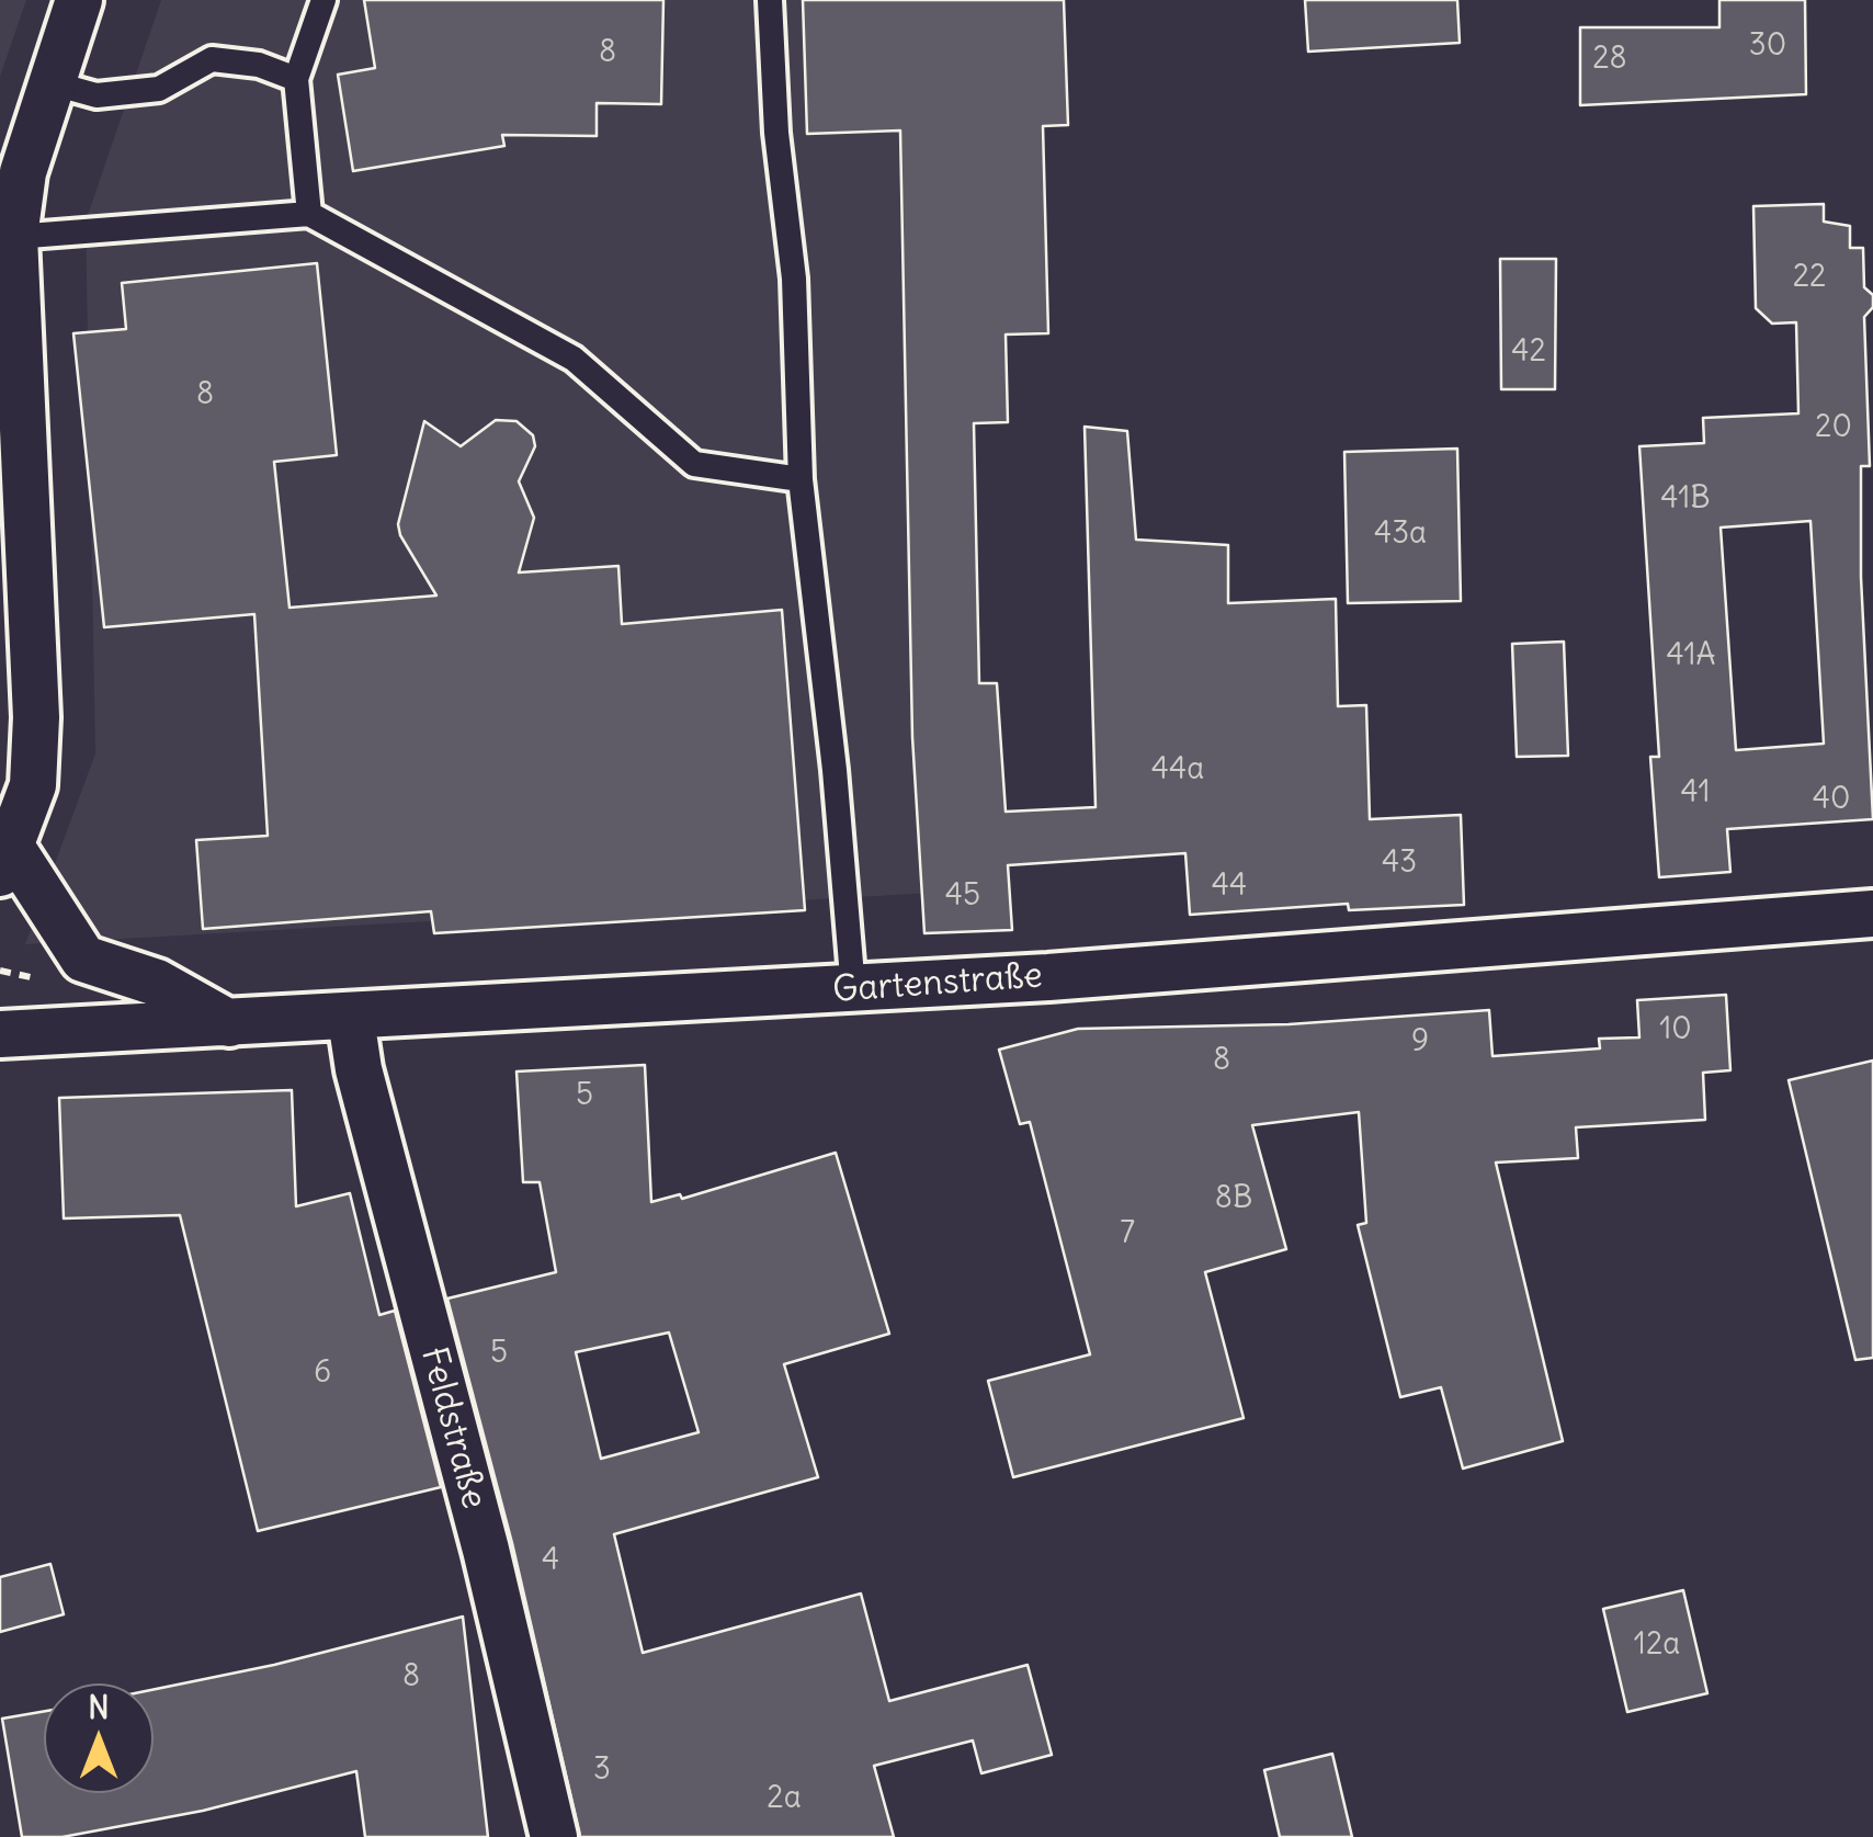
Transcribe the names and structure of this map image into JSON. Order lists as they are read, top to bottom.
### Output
{
  "streets": {
    "street": ["Gartenstraße", "Feldstraße"]
  },
  "crossings": [
    ["Gartenstraße", "Feldstraße"]
  ],
  "house_numbers": [
    "30",
    "8",
    "28",
    "22",
    "42",
    "8",
    "20",
    "41B",
    "43a",
    "41A",
    "44a",
    "41",
    "40",
    "43",
    "44",
    "45",
    "10",
    "9",
    "8",
    "5",
    "8B",
    "7",
    "5",
    "6",
    "4",
    "12a",
    "8",
    "3",
    "2a"
  ],
  "north": "top"
}
